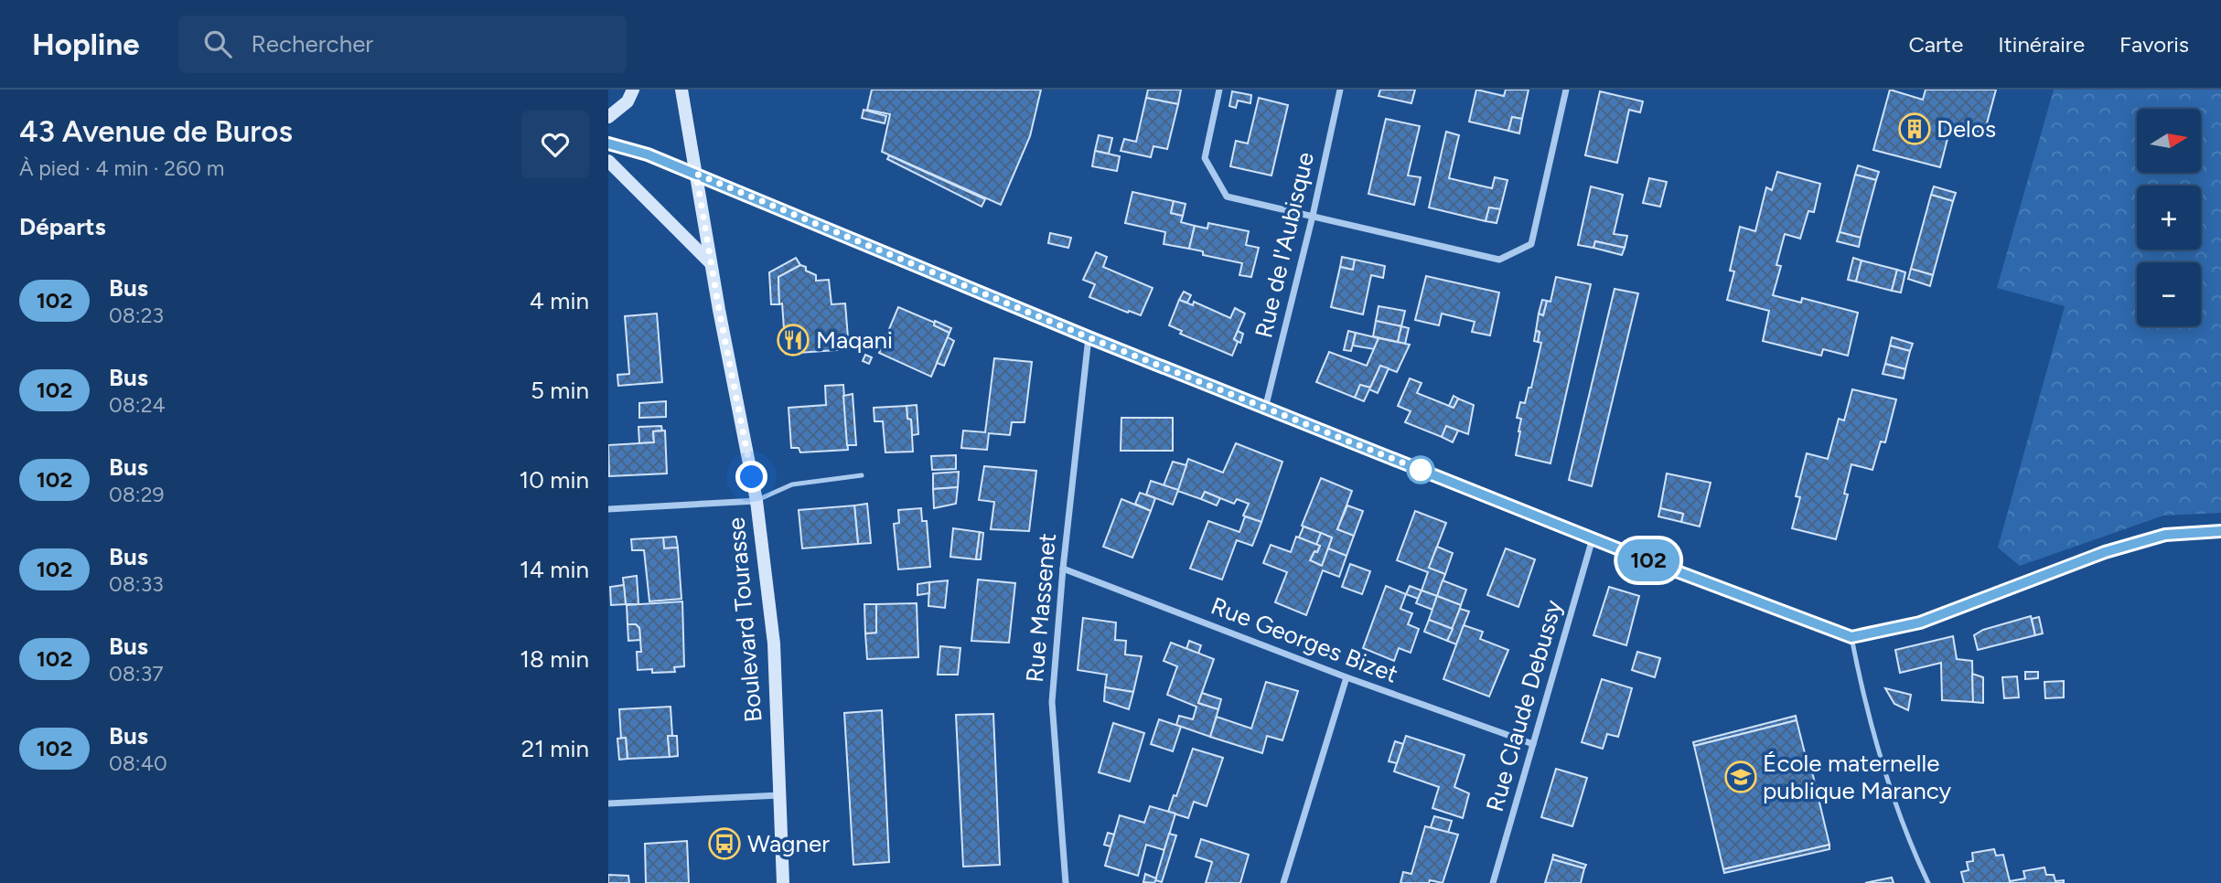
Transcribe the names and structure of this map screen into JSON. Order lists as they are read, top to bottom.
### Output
{
  "streets": {
    "main road": ["Boulevard Tourasse"],
    "street": [
      "Rue de l'Aubisque",
      "Rue Massenet",
      "Rue Georges Bizet",
      "Rue Claude Debussy"
    ]
  },
  "crossings": [
    ["Rue Massenet", "Rue Georges Bizet"],
    ["Rue Georges Bizet", "Rue Claude Debussy"]
  ],
  "places": {
    "building": ["Delos"],
    "restaurant": ["Maqani"],
    "school or university": ["École maternelle publique Marancy"],
    "bus stop": ["Wagner"]
  },
  "lines": ["bus line 102"],
  "north": "right",
  "page": {
    "header": "Hopline",
    "search": "Rechercher",
    "nav": ["Carte", "Itinéraire", "Favoris"],
    "heading": [
      ["43 Avenue de Buros", "À pied · 4 min · 260 m"],
      "Départs"
    ],
    "on_map": "102",
    "map_buttons": ["+", "−"],
    "list": [
      {
        "mark": "102",
        "name": "Bus",
        "note": "08:23",
        "value": "4 min"
      },
      {
        "mark": "102",
        "name": "Bus",
        "note": "08:24",
        "value": "5 min"
      },
      {
        "mark": "102",
        "name": "Bus",
        "note": "08:29",
        "value": "10 min"
      },
      {
        "mark": "102",
        "name": "Bus",
        "note": "08:33",
        "value": "14 min"
      },
      {
        "mark": "102",
        "name": "Bus",
        "note": "08:37",
        "value": "18 min"
      },
      {
        "mark": "102",
        "name": "Bus",
        "note": "08:40",
        "value": "21 min"
      }
    ]
  }
}
